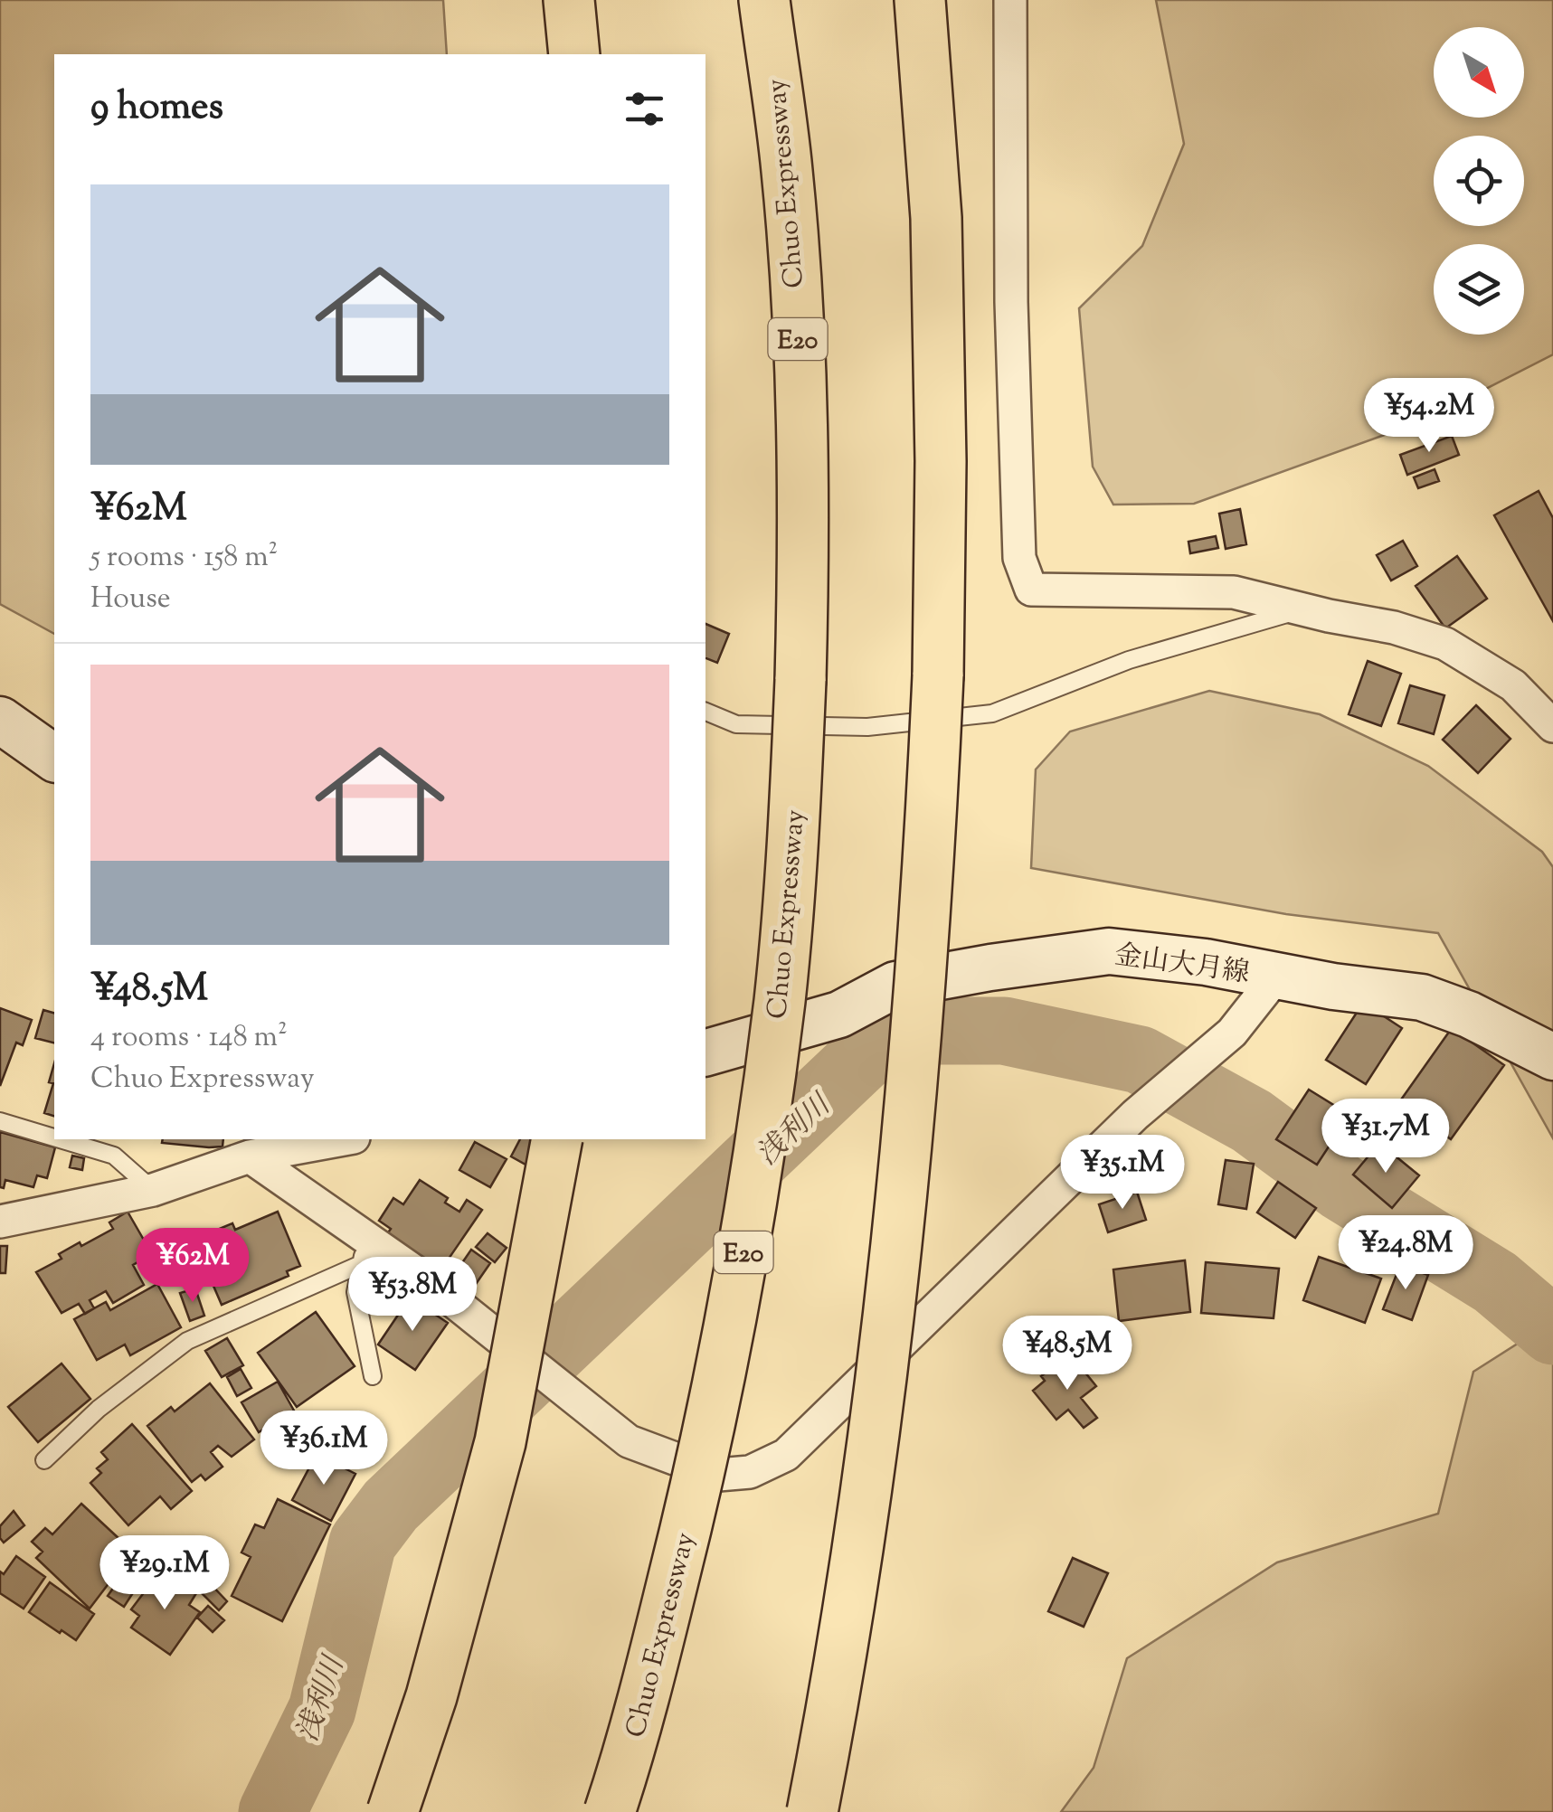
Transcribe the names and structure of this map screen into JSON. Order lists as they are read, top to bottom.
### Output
{
  "streets": {
    "highway": ["Chuo Expressway", "E20"],
    "main road": ["金山大月線"]
  },
  "water": ["浅利川"],
  "north": "bottom right",
  "page": {
    "heading": "9 homes",
    "list": [
      {
        "name": "¥62M",
        "note": "5 rooms · 158 m² · House"
      },
      {
        "name": "¥48.5M",
        "note": "4 rooms · 148 m² · Chuo Expressway"
      }
    ],
    "price": [
      "¥54.2M",
      "¥31.7M",
      "¥35.1M",
      "¥24.8M",
      "¥62M",
      "¥53.8M",
      "¥48.5M",
      "¥36.1M",
      "¥29.1M"
    ]
  }
}
